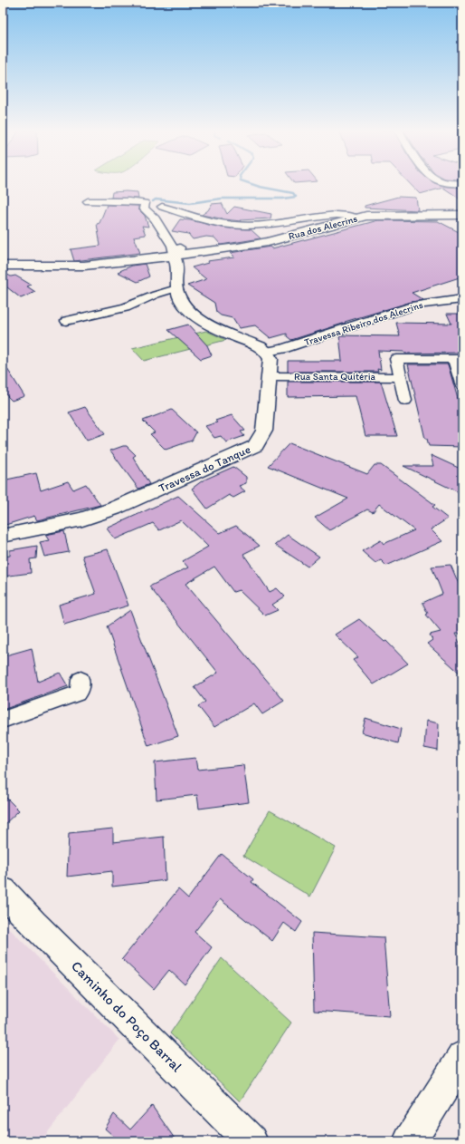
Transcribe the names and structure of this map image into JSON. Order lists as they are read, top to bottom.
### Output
{
  "streets": {
    "street": [
      "Rua dos Alecrins",
      "Travessa Ribeiro dos Alecrins",
      "Rua Santa Quitéria",
      "Travessa do Tanque",
      "Caminho do Poço Barral"
    ]
  },
  "crossings": [
    ["Travessa Ribeiro dos Alecrins", "Travessa do Tanque"],
    ["Rua Santa Quitéria", "Travessa do Tanque"]
  ]
}
